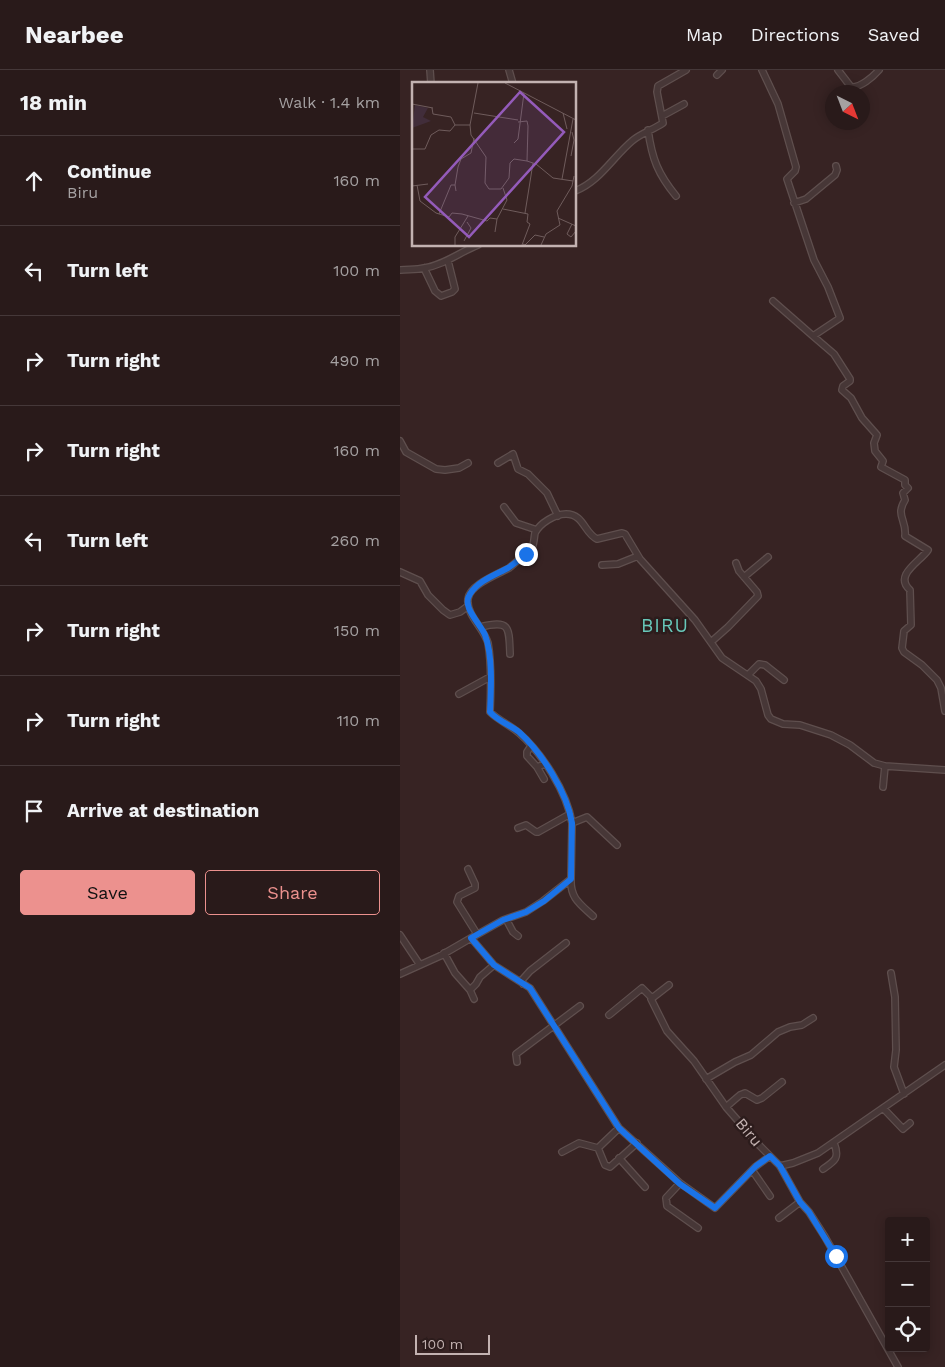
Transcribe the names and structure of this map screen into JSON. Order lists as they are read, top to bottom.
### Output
{
  "streets": {
    "street": ["Biru"]
  },
  "districts": ["BIRU"],
  "scale_bar": "100 m",
  "north": "bottom right",
  "page": {
    "header": "Nearbee",
    "nav": ["Map", "Directions", "Saved"],
    "heading": ["18 min", "Walk · 1.4 km"],
    "list": [
      ["Continue", "Biru", "160 m"],
      ["Turn left", "100 m"],
      ["Turn right", "490 m"],
      ["Turn right", "160 m"],
      ["Turn left", "260 m"],
      ["Turn right", "150 m"],
      ["Turn right", "110 m"],
      "Arrive at destination"
    ],
    "buttons": ["Save", "Share"],
    "map_buttons": ["+", "−"],
    "scale": "100 m"
  }
}
